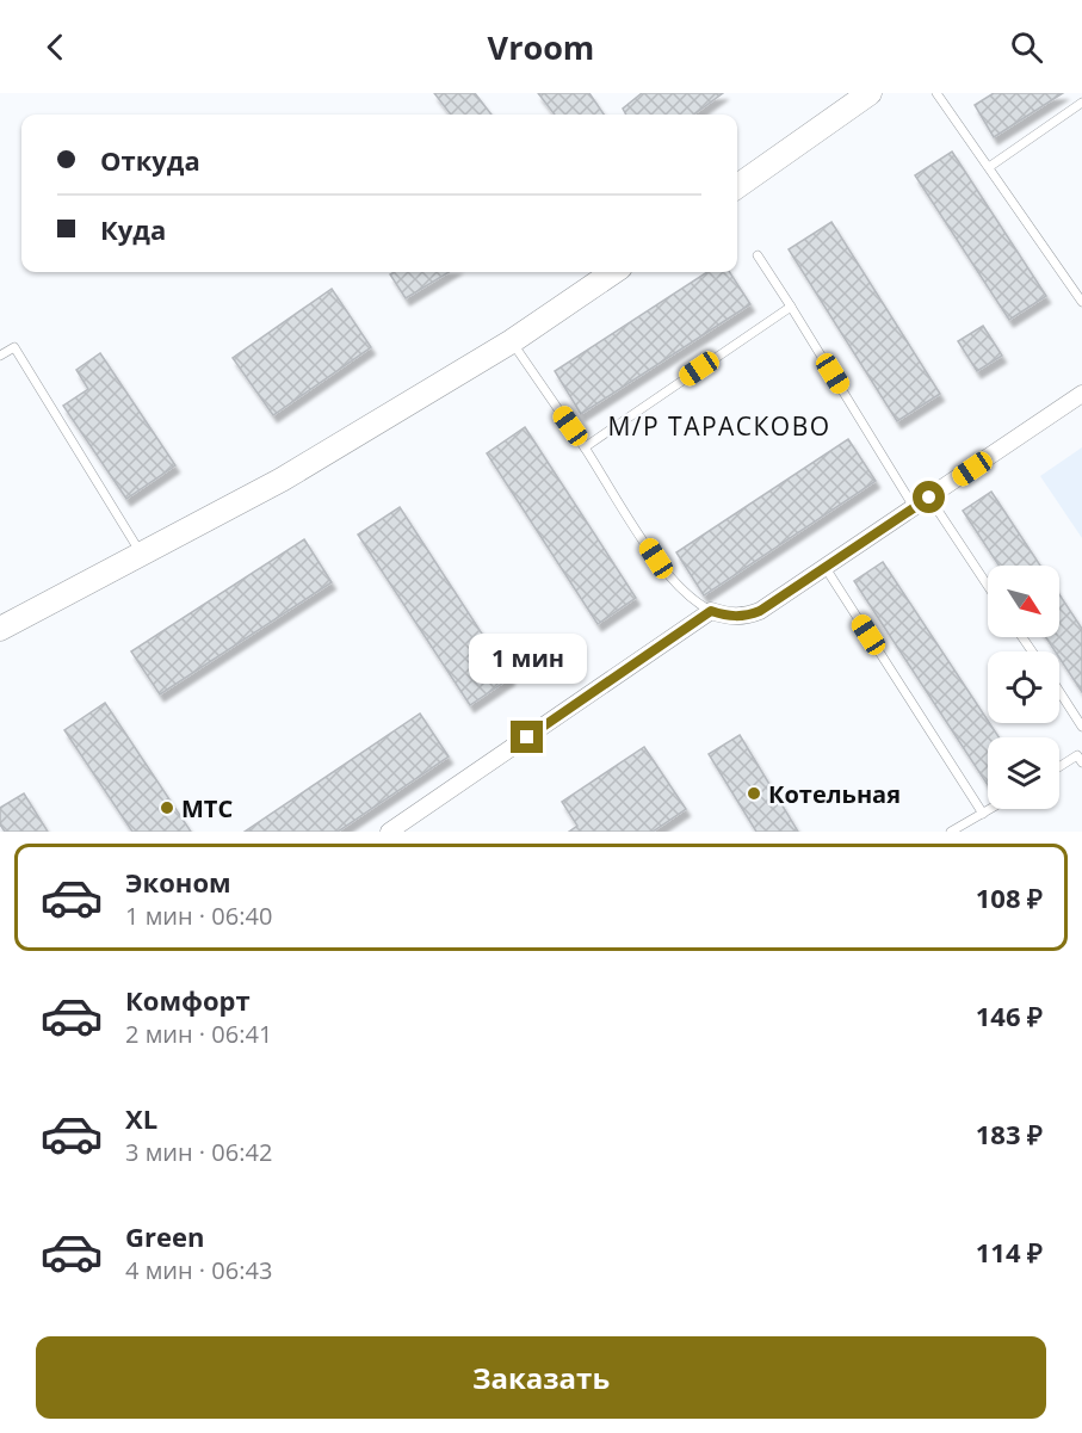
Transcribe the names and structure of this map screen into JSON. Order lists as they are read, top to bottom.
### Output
{
  "districts": ["М/Р ТАРАСКОВО"],
  "places": ["Котельная", "МТС"],
  "north": "bottom right",
  "page": {
    "header": "Vroom",
    "banner": ["Откуда", "Куда"],
    "bubble": "1 мин",
    "list": [
      {
        "name": "Эконом",
        "note": "1 мин · 06:40",
        "value": "108 ₽"
      },
      {
        "name": "Комфорт",
        "note": "2 мин · 06:41",
        "value": "146 ₽"
      },
      {
        "name": "XL",
        "note": "3 мин · 06:42",
        "value": "183 ₽"
      },
      {
        "name": "Green",
        "note": "4 мин · 06:43",
        "value": "114 ₽"
      }
    ],
    "buttons": "Заказать"
  }
}
